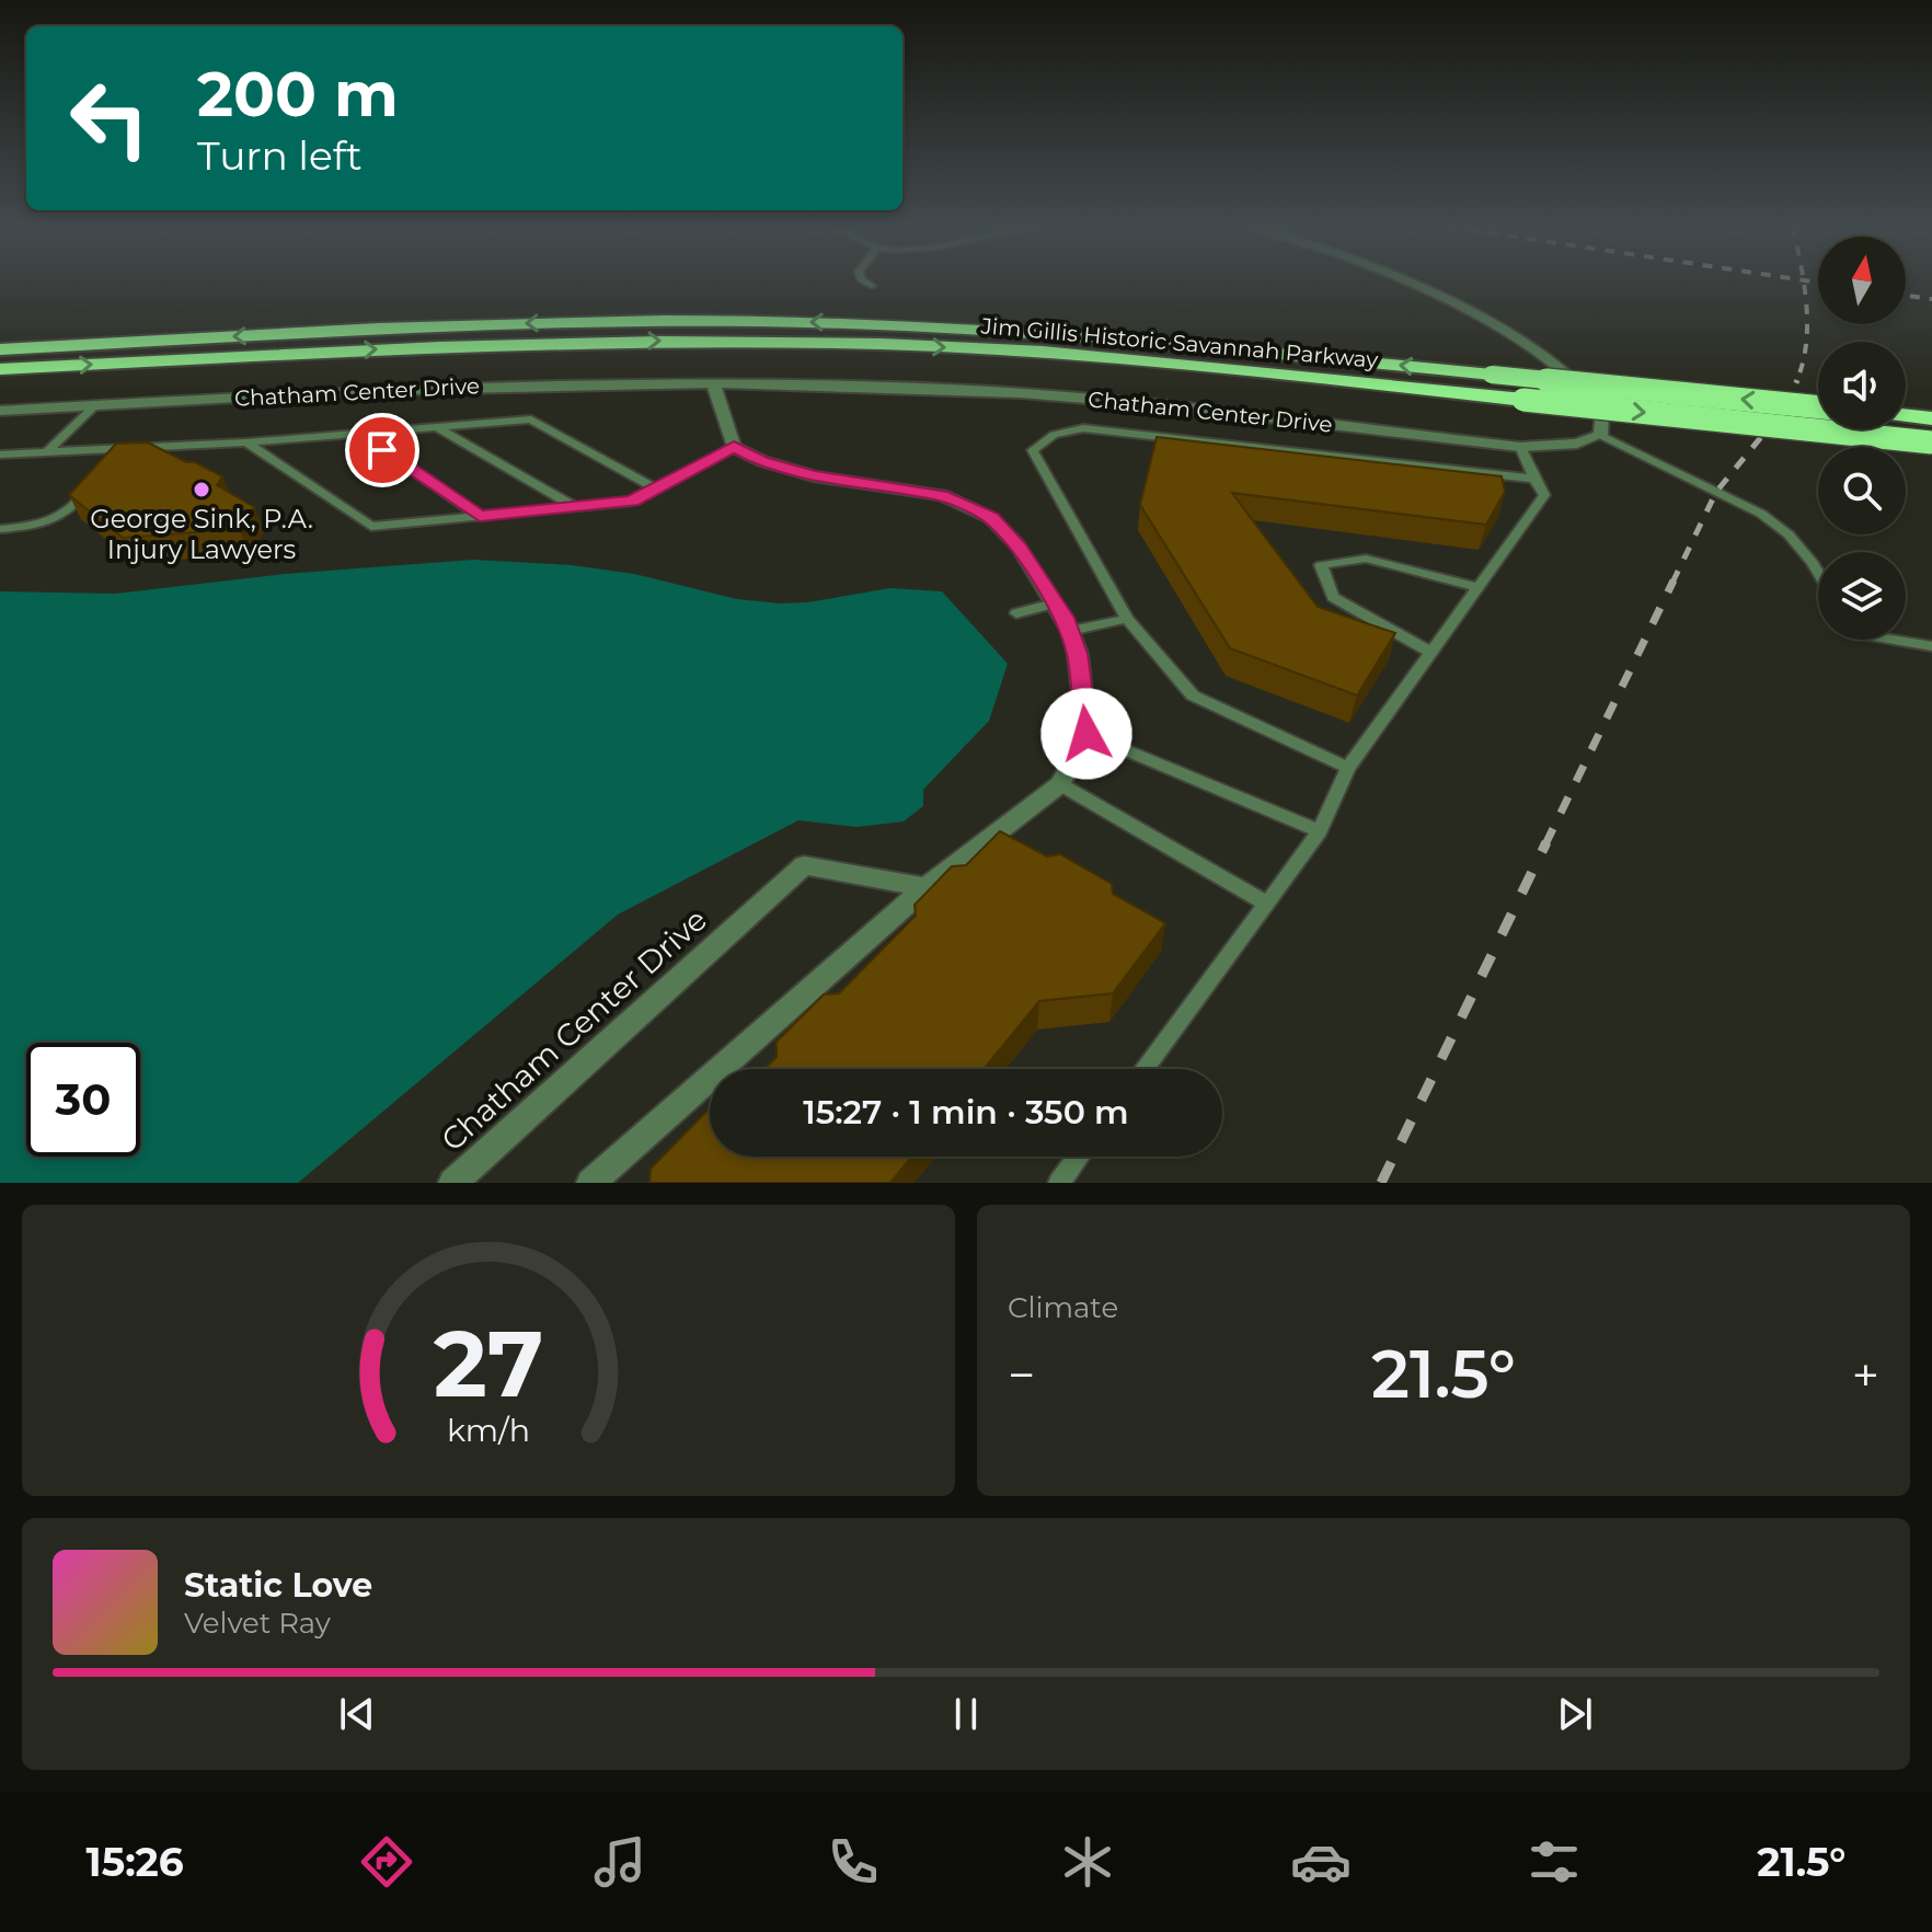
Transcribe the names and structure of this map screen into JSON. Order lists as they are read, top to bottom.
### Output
{
  "streets": {
    "highway": ["Jim Gillis Historic Savannah Parkway"],
    "street": ["Chatham Center Drive"]
  },
  "places": ["George Sink, P.A. Injury Lawyers"],
  "north": "top",
  "page": {
    "turn": ["200 m", "Turn left"],
    "limit": "30",
    "trip": "15:27 · 1 min · 350 m",
    "tile": "Climate",
    "heat": ["−", "21.5°", "+"],
    "song": ["Static Love", "Velvet Ray"],
    "tabs": ["15:26", "21.5°"],
    "gauge": ["27", "km/h"]
  }
}
